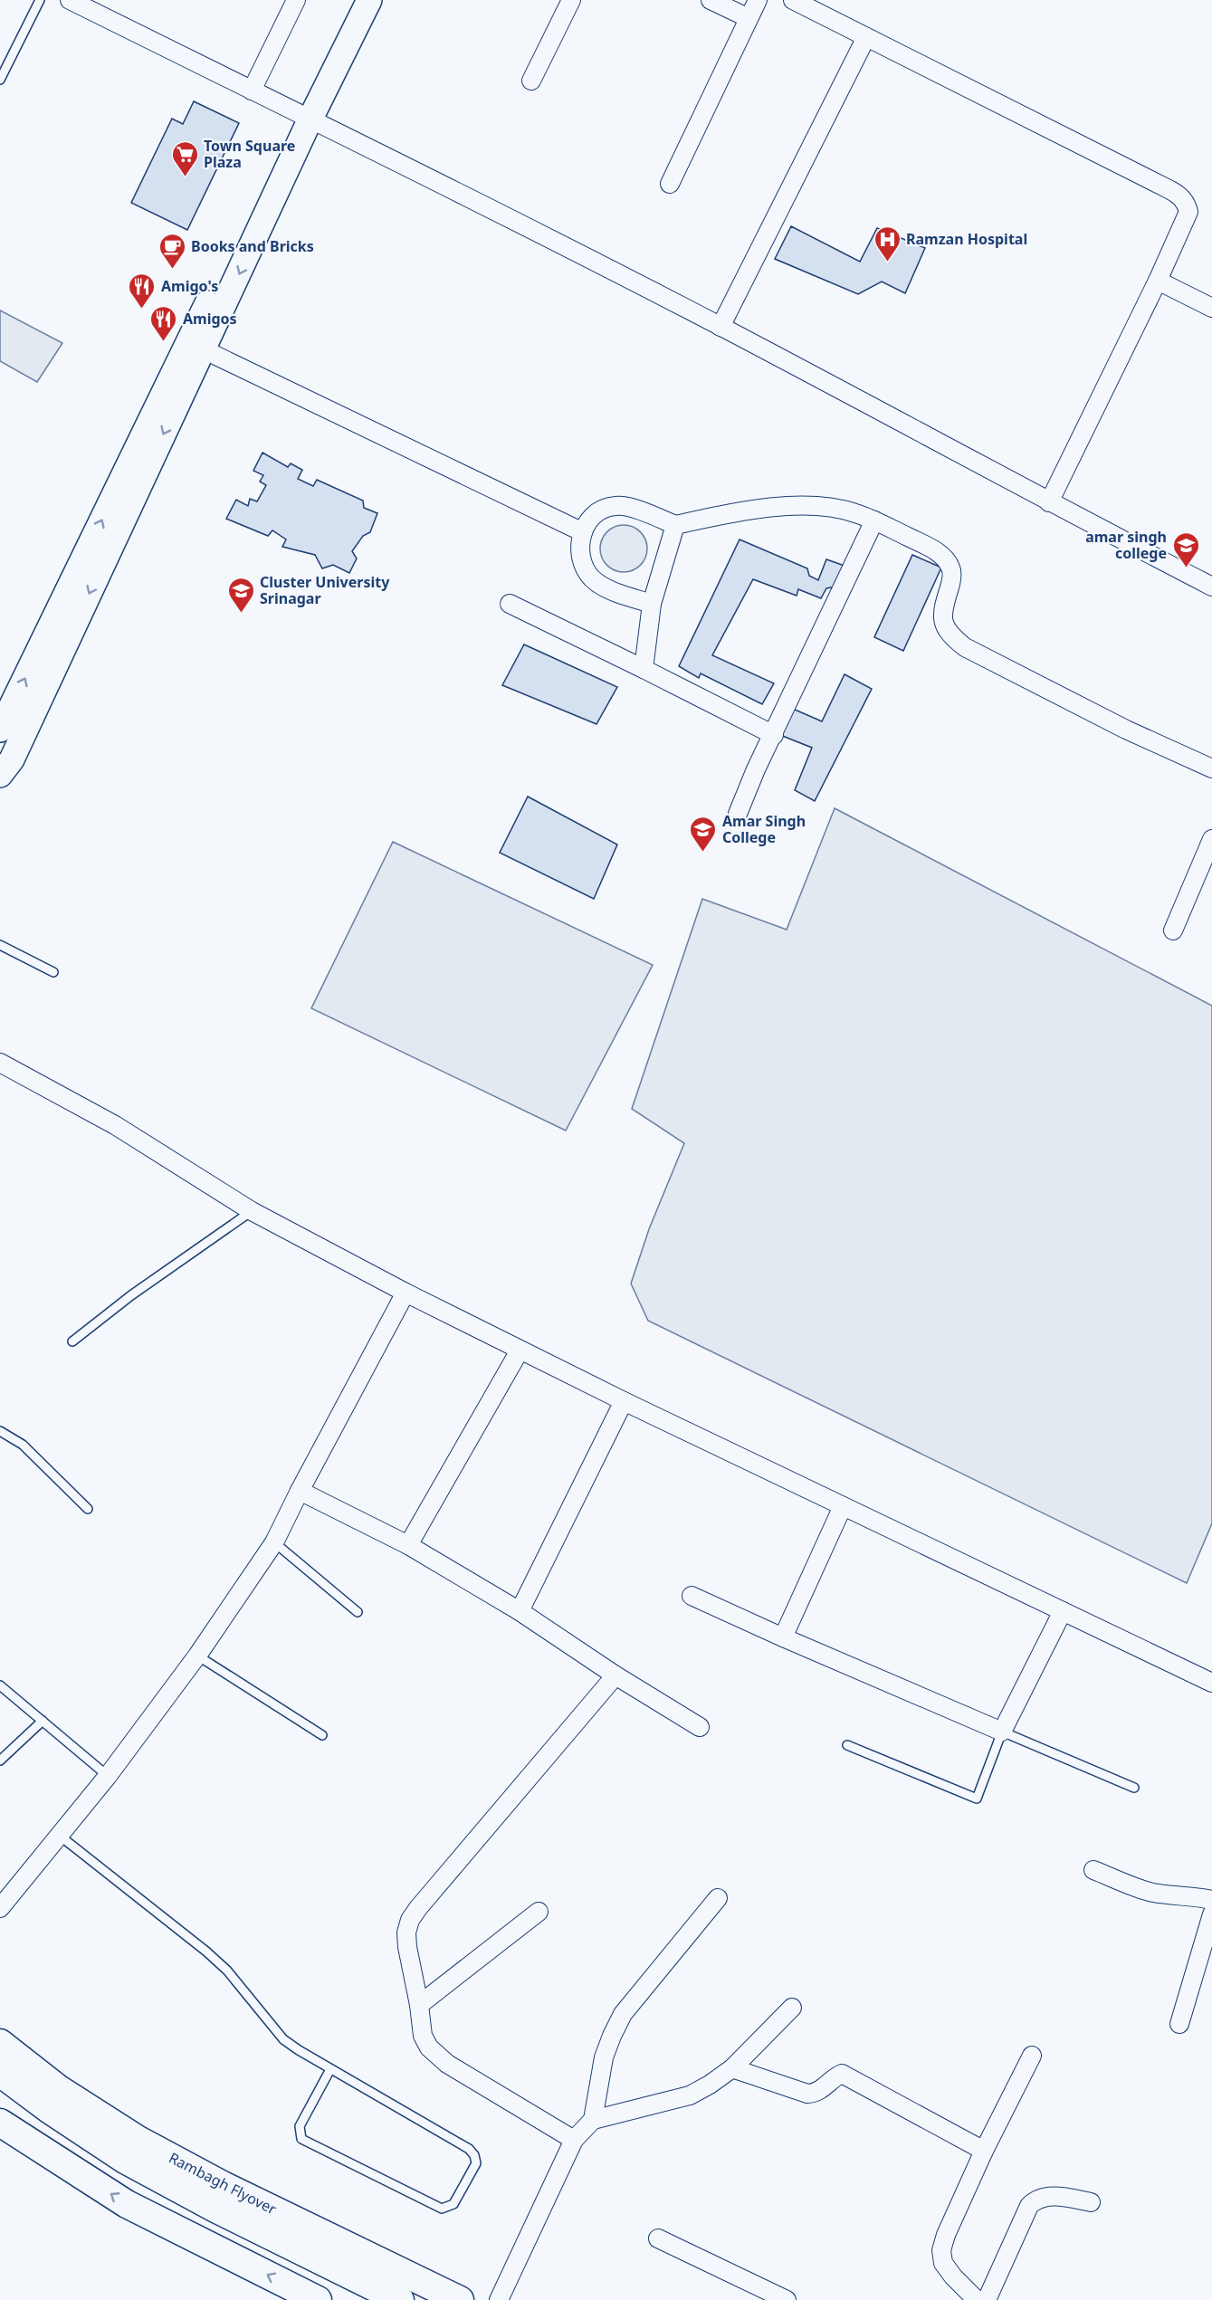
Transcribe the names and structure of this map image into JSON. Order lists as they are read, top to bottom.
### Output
{
  "streets": {
    "main road": ["Rambagh Flyover"]
  },
  "places": {
    "supermarket": ["Town Square Plaza"],
    "hospital": ["Ramzan Hospital"],
    "cafe": ["Books and Bricks"],
    "restaurant": ["Amigo's", "Amigos"],
    "school or university": ["amar singh college", "Cluster University Srinagar", "Amar Singh College"]
  }
}
